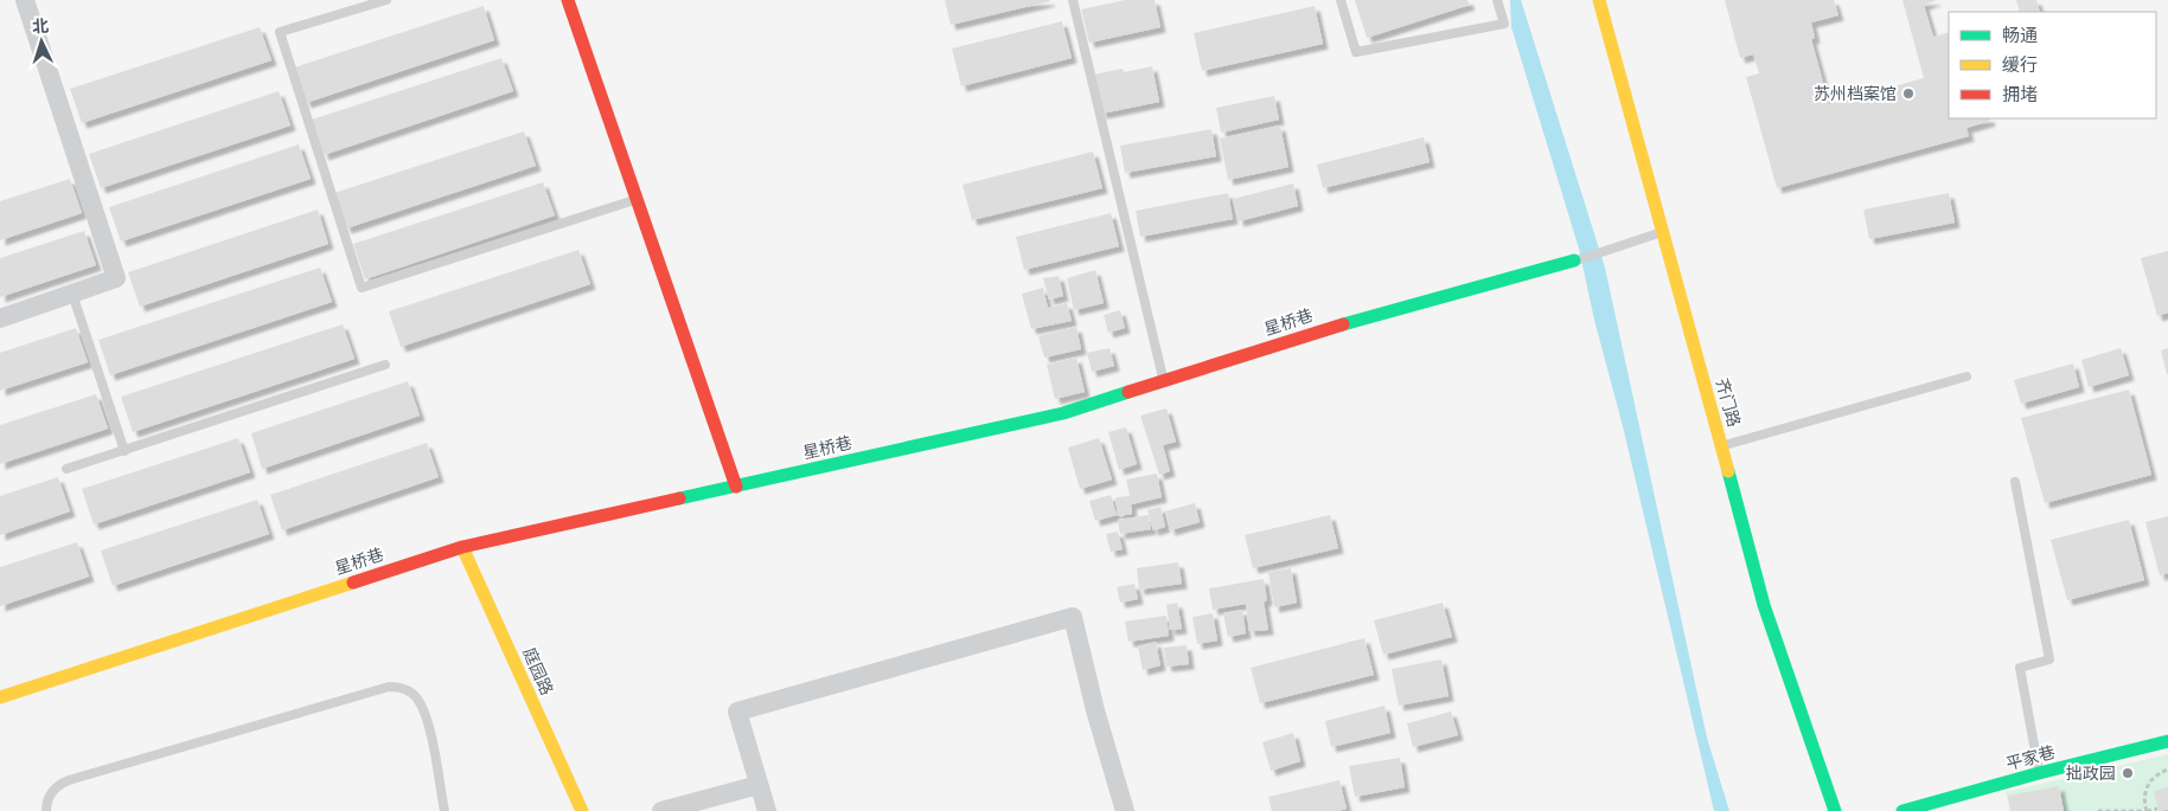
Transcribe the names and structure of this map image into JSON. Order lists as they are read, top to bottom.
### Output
{
  "streets": {
    "street": [
      "星桥巷",
      "齐门路",
      "庭园路",
      "平家巷"
    ]
  },
  "crossings": [
    ["星桥巷", "齐门路"],
    ["星桥巷", "庭园路"]
  ],
  "places": ["苏州档案馆", "拙政园"],
  "legend": ["畅通", "缓行", "拥堵"],
  "north": "top"
}
